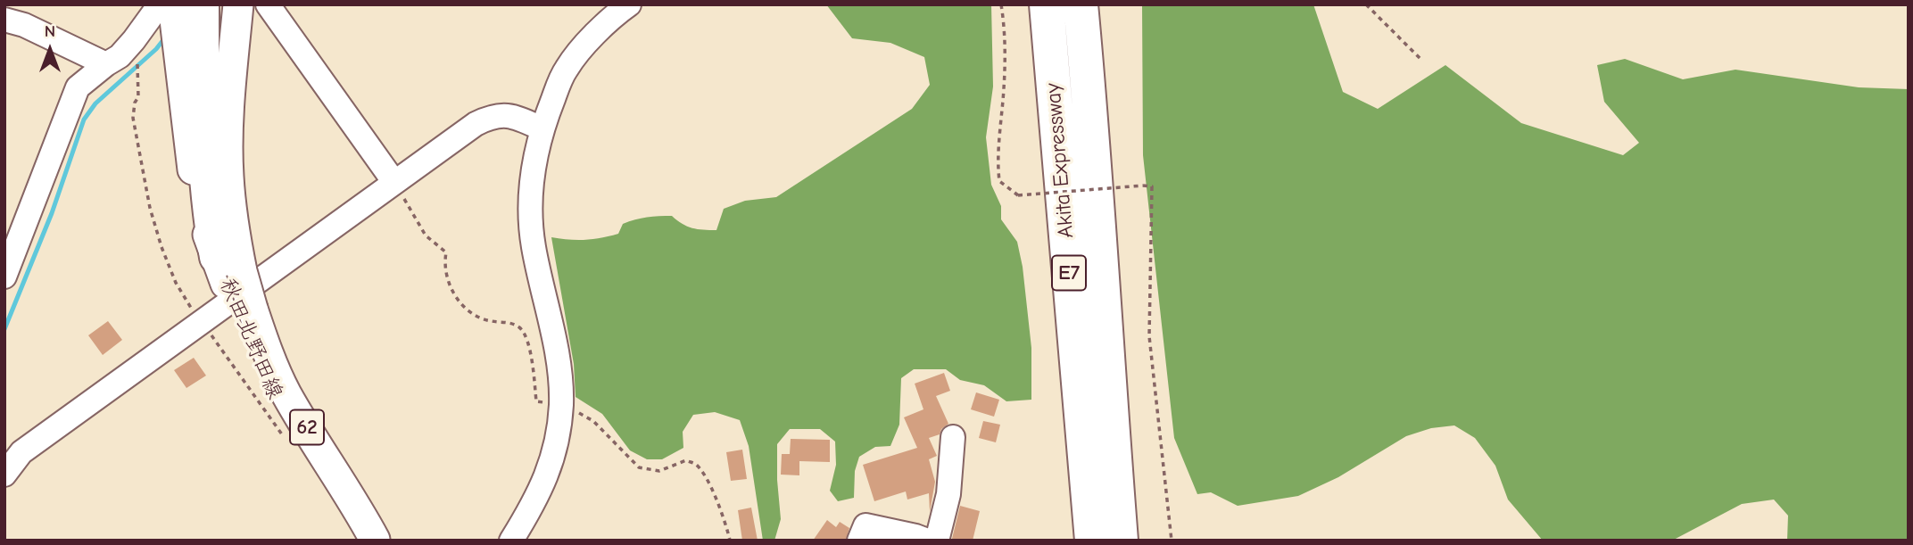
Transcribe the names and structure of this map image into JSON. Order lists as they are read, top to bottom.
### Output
{
  "streets": {
    "highway": ["Akita Expressway", "E7"],
    "main road": ["秋田北野田線", "62"]
  },
  "north": "top"
}
